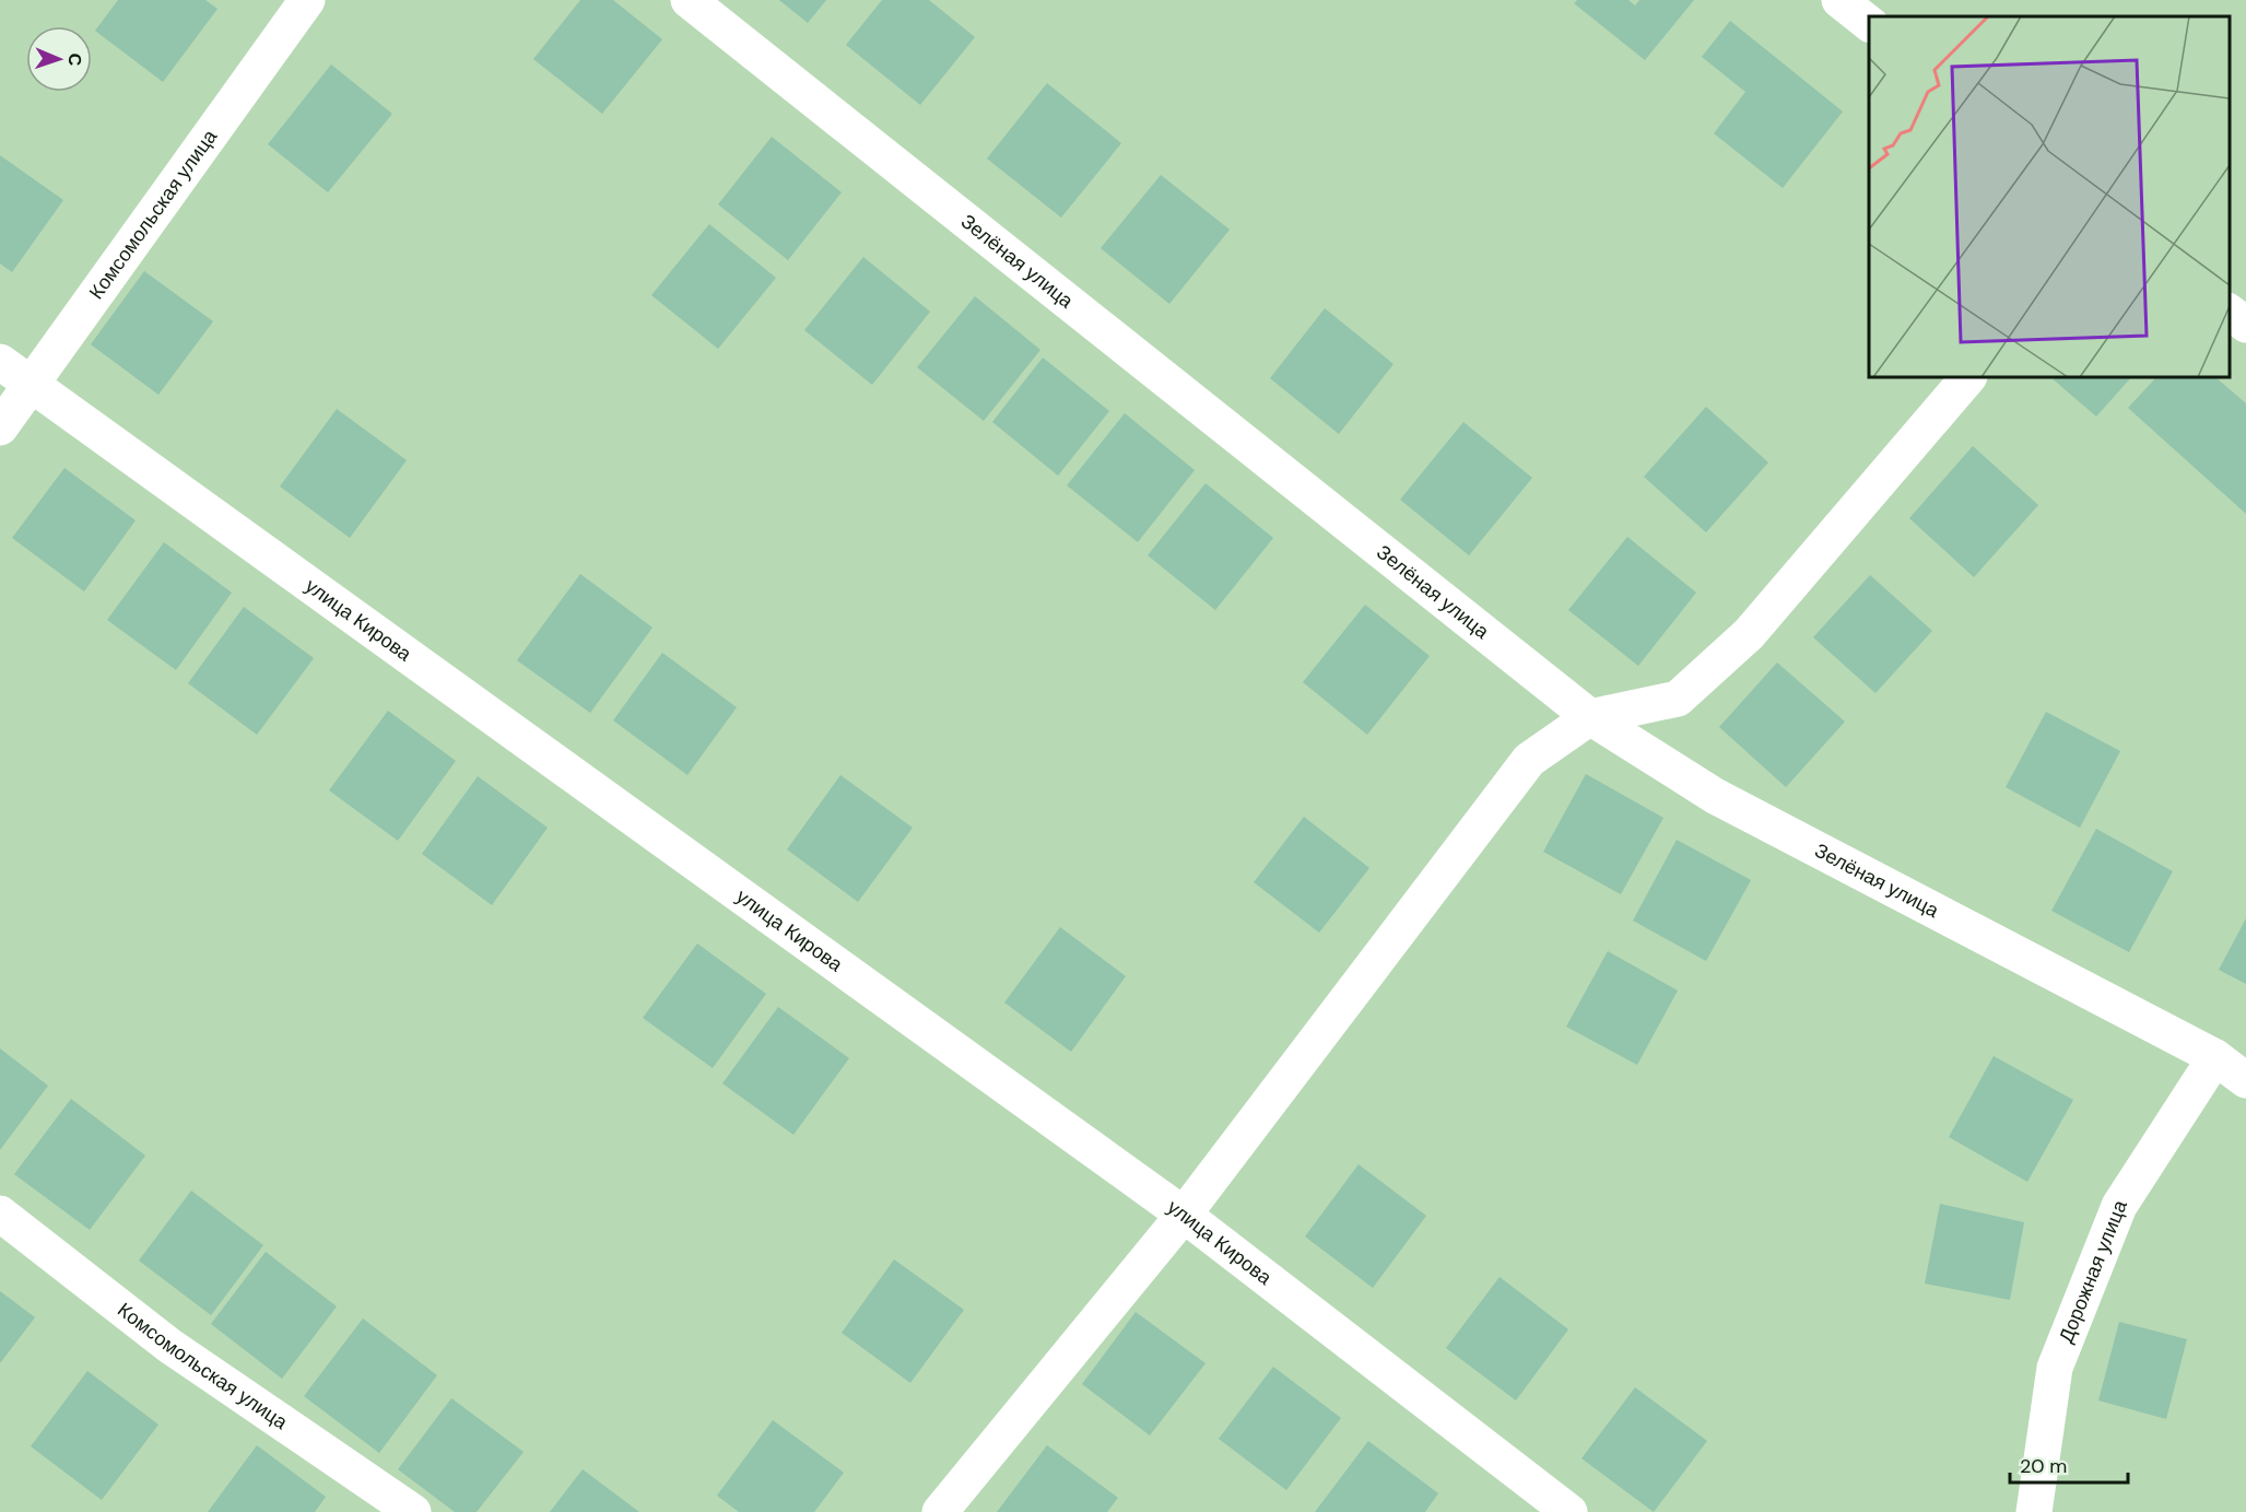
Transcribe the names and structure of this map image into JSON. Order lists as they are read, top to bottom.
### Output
{
  "streets": {
    "street": [
      "Комсомольская улица",
      "Зелёная улица",
      "улица Кирова",
      "Дорожная улица"
    ]
  },
  "crossings": [
    ["Комсомольская улица", "улица Кирова"],
    ["Зелёная улица", "Дорожная улица"]
  ],
  "scale_bar": "20 m",
  "north": "right"
}
